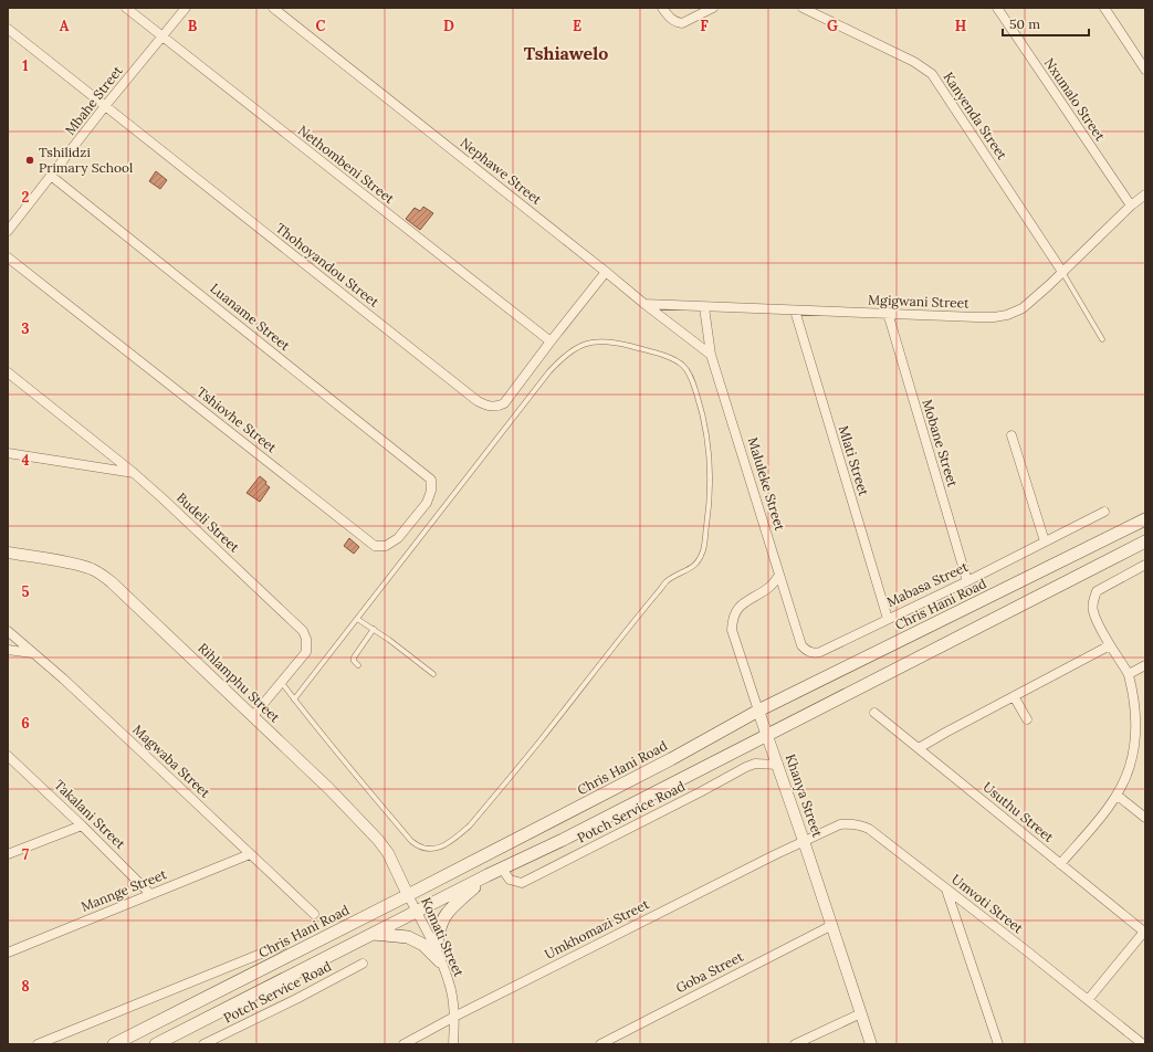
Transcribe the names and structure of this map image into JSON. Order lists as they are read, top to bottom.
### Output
{
  "streets": {
    "main road": ["Chris Hani Road"],
    "street": [
      "Nxumalo Street",
      "Mbahe Street",
      "Kanyenda Street",
      "Nethombeni Street",
      "Nephawe Street",
      "Thohoyandou Street",
      "Mgigwani Street",
      "Luaname Street",
      "Tshiovhe Street",
      "Mobane Street",
      "Mlati Street",
      "Maluleke Street",
      "Budeli Street",
      "Mabasa Street",
      "Rihlamphu Street",
      "Magwaba Street",
      "Khanya Street",
      "Potch Service Road",
      "Usuthu Street",
      "Takalani Street",
      "Mannge Street",
      "Umvoti Street",
      "Umkhomazi Street",
      "Komati Street",
      "Goba Street"
    ]
  },
  "crossings": [
    ["Nxumalo Street", "Mgigwani Street"],
    ["Mbahe Street", "Nethombeni Street"],
    ["Mbahe Street", "Thohoyandou Street"],
    ["Mbahe Street", "Luaname Street"],
    ["Kanyenda Street", "Mgigwani Street"],
    ["Nethombeni Street", "Thohoyandou Street"],
    ["Nephawe Street", "Thohoyandou Street"],
    ["Nephawe Street", "Mgigwani Street"],
    ["Nephawe Street", "Maluleke Street"],
    ["Mgigwani Street", "Mobane Street"],
    ["Mgigwani Street", "Mlati Street"],
    ["Mgigwani Street", "Maluleke Street"],
    ["Luaname Street", "Tshiovhe Street"],
    ["Mobane Street", "Mabasa Street"],
    ["Mlati Street", "Mabasa Street"],
    ["Maluleke Street", "Mabasa Street"],
    ["Maluleke Street", "Khanya Street"],
    ["Budeli Street", "Rihlamphu Street"],
    ["Chris Hani Road", "Rihlamphu Street"],
    ["Chris Hani Road", "Khanya Street"],
    ["Chris Hani Road", "Komati Street"],
    ["Rihlamphu Street", "Komati Street"],
    ["Magwaba Street", "Mannge Street"],
    ["Khanya Street", "Potch Service Road"],
    ["Khanya Street", "Umvoti Street"],
    ["Khanya Street", "Umkhomazi Street"],
    ["Khanya Street", "Goba Street"],
    ["Takalani Street", "Mannge Street"],
    ["Umvoti Street", "Umkhomazi Street"],
    ["Umkhomazi Street", "Komati Street"]
  ],
  "districts": ["Tshiawelo"],
  "places": ["Tshilidzi Primary School"],
  "scale_bar": "50 m",
  "grid": {
    "columns": [
      "A",
      "B",
      "C",
      "D",
      "E",
      "F",
      "G",
      "H"
    ],
    "rows": [
      "1",
      "2",
      "3",
      "4",
      "5",
      "6",
      "7",
      "8"
    ]
  }
}
